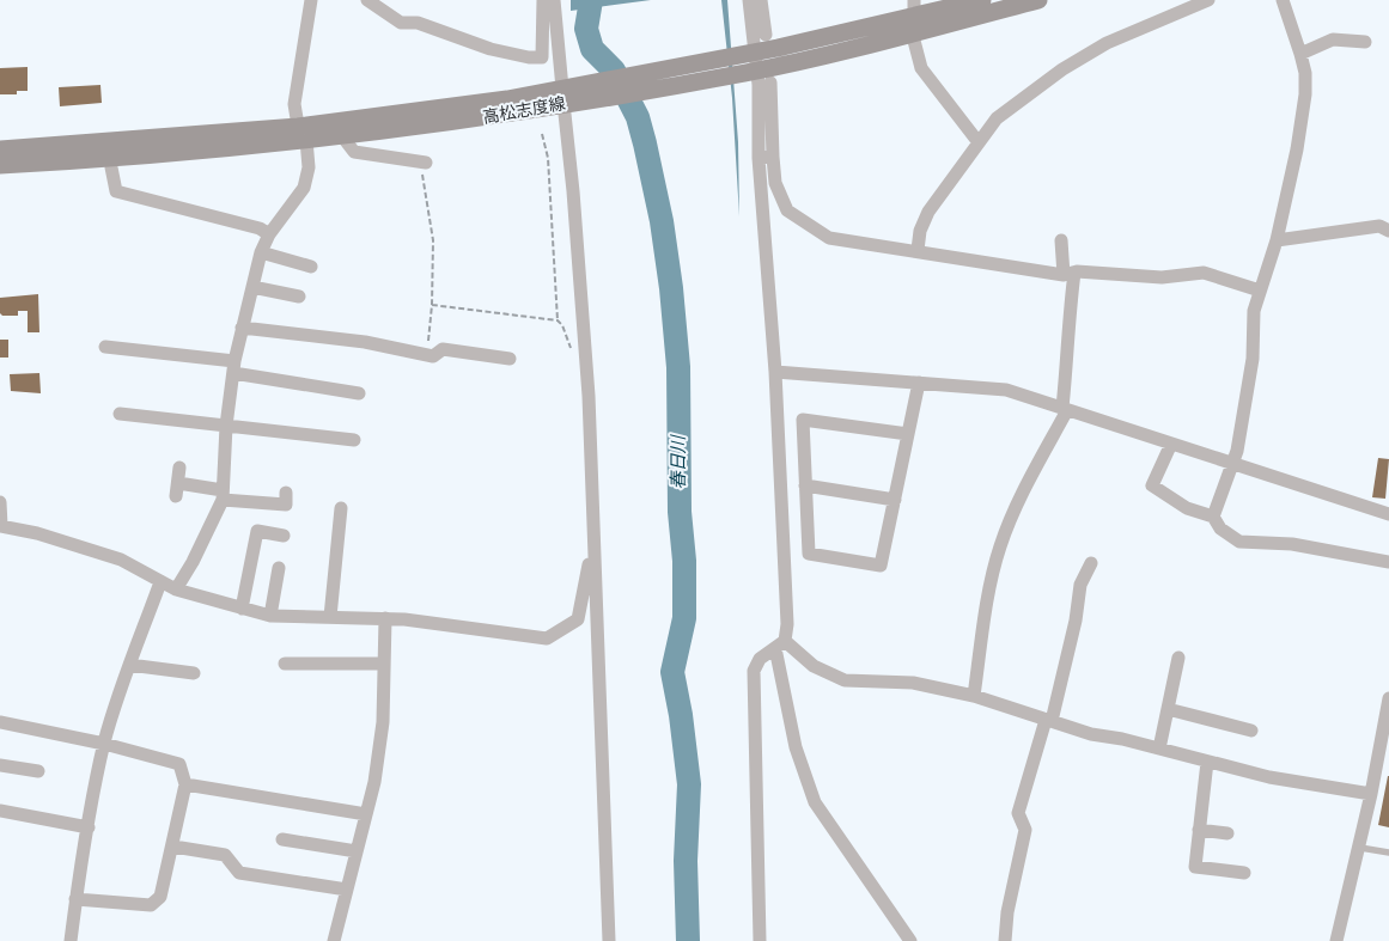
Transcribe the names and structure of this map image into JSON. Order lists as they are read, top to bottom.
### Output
{
  "streets": {
    "main road": ["高松志度線"]
  },
  "water": ["春日川"]
}
